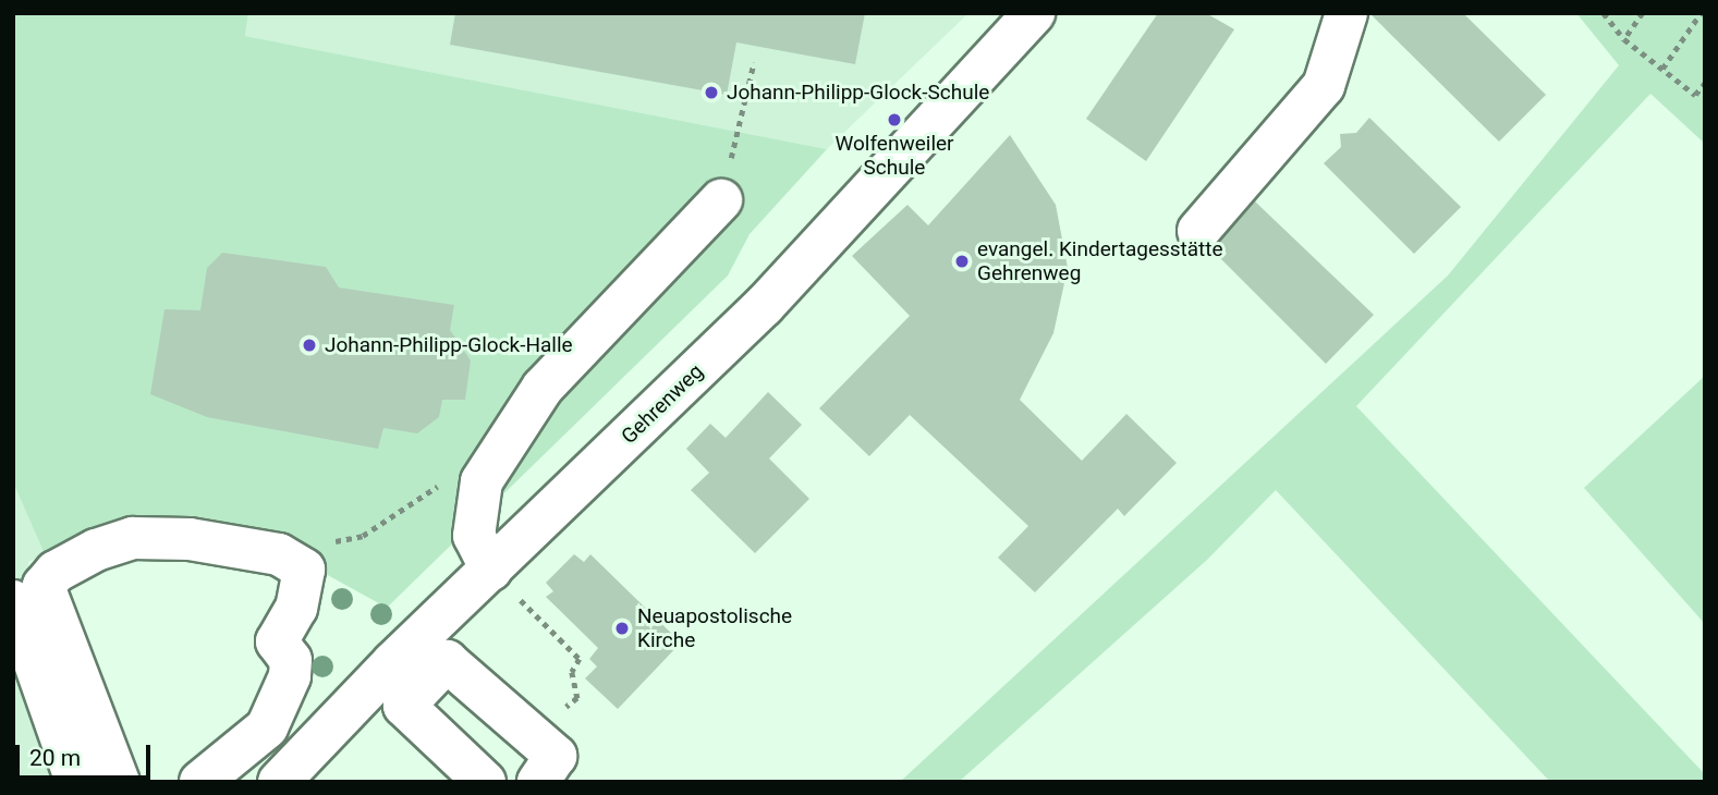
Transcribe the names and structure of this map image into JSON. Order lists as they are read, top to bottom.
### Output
{
  "streets": {
    "street": ["Gehrenweg"]
  },
  "places": [
    "Johann-Philipp-Glock-Schule",
    "Wolfenweiler Schule",
    "evangel. Kindertagesstätte Gehrenweg",
    "Johann-Philipp-Glock-Halle",
    "Neuapostolische Kirche"
  ],
  "scale_bar": "20 m"
}
